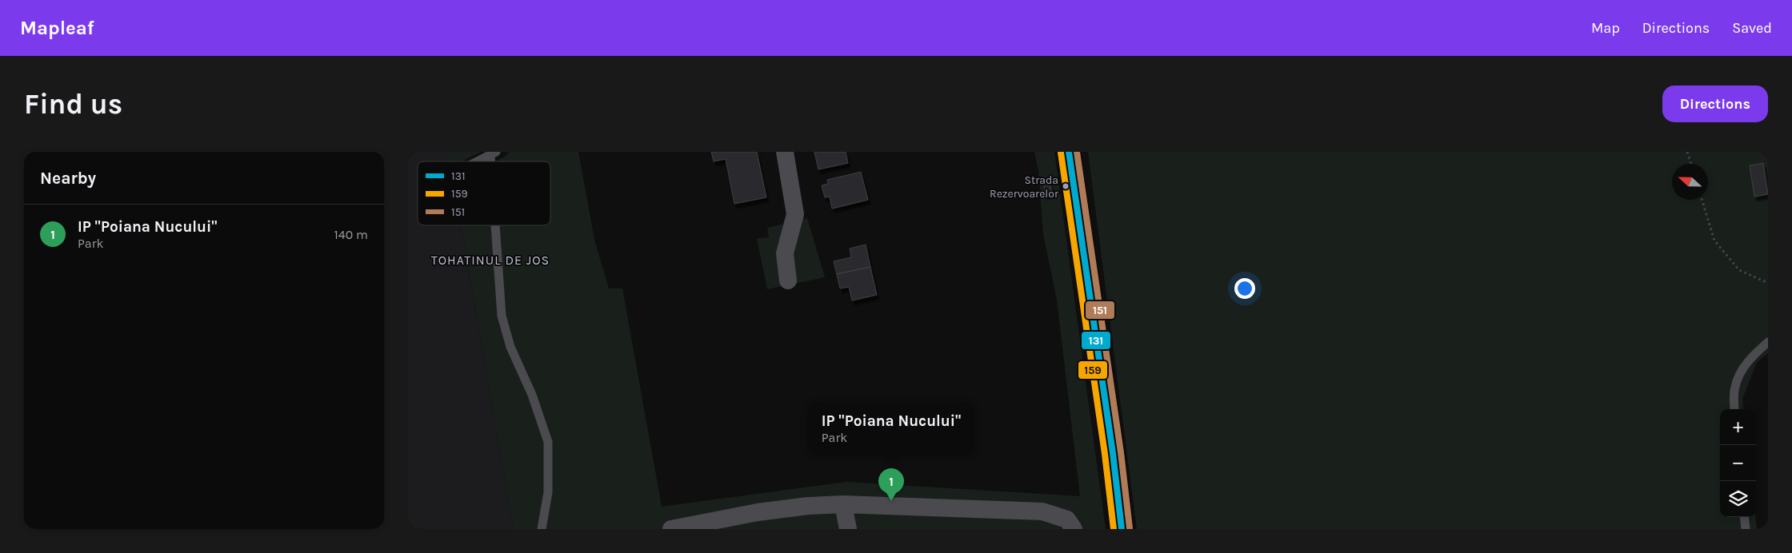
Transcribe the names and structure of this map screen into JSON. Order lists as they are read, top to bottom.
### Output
{
  "districts": ["TOHATINUL DE JOS"],
  "places": ["Strada Rezervoarelor"],
  "lines": ["transit line 131", "transit line 151", "transit line 159"],
  "legend": ["131", "159", "151"],
  "north": "left",
  "page": {
    "header": "Mapleaf",
    "nav": ["Map", "Directions", "Saved"],
    "buttons": "Directions",
    "title": "Find us",
    "heading": "Nearby",
    "list": [
      {
        "mark": "1",
        "name": "IP \"Poiana Nucului\"",
        "note": "Park",
        "value": "140 m"
      }
    ],
    "popup": ["IP \"Poiana Nucului\"", "Park"],
    "map_buttons": ["+", "−"],
    "pins": "1"
  }
}
